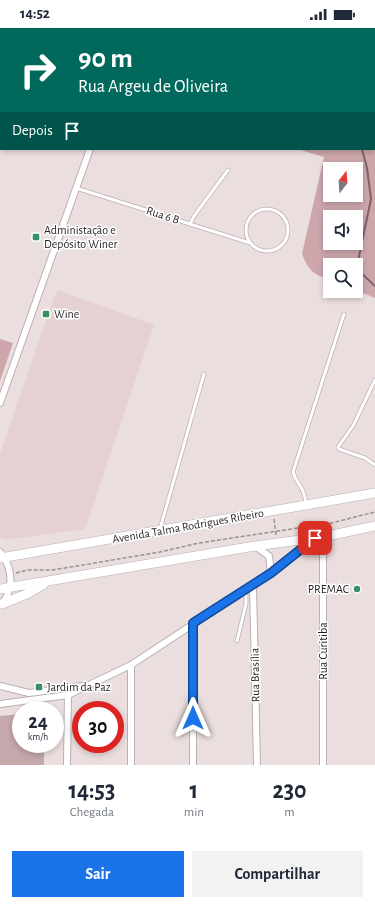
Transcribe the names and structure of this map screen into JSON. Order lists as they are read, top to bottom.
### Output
{
  "streets": {
    "main road": ["Avenida Talma Rodrigues Ribeiro"],
    "street": ["Rua Curitiba", "Rua Brasília"],
    "lane": ["Rua 6 B"]
  },
  "places": {
    "transit": ["Administação e Depósito Winer", "Wine", "Jardim da Paz"],
    "other": ["PREMAC"]
  },
  "north": "top",
  "page": {
    "status": "14:52",
    "turn": ["90 m", "Rua Argeu de Oliveira"],
    "then": "Depois",
    "speed": "24 km/h",
    "limit": "30",
    "eta": [
      "14:53",
      "Chegada",
      "1",
      "min",
      "230",
      "m"
    ],
    "buttons": ["Sair", "Compartilhar"]
  }
}
